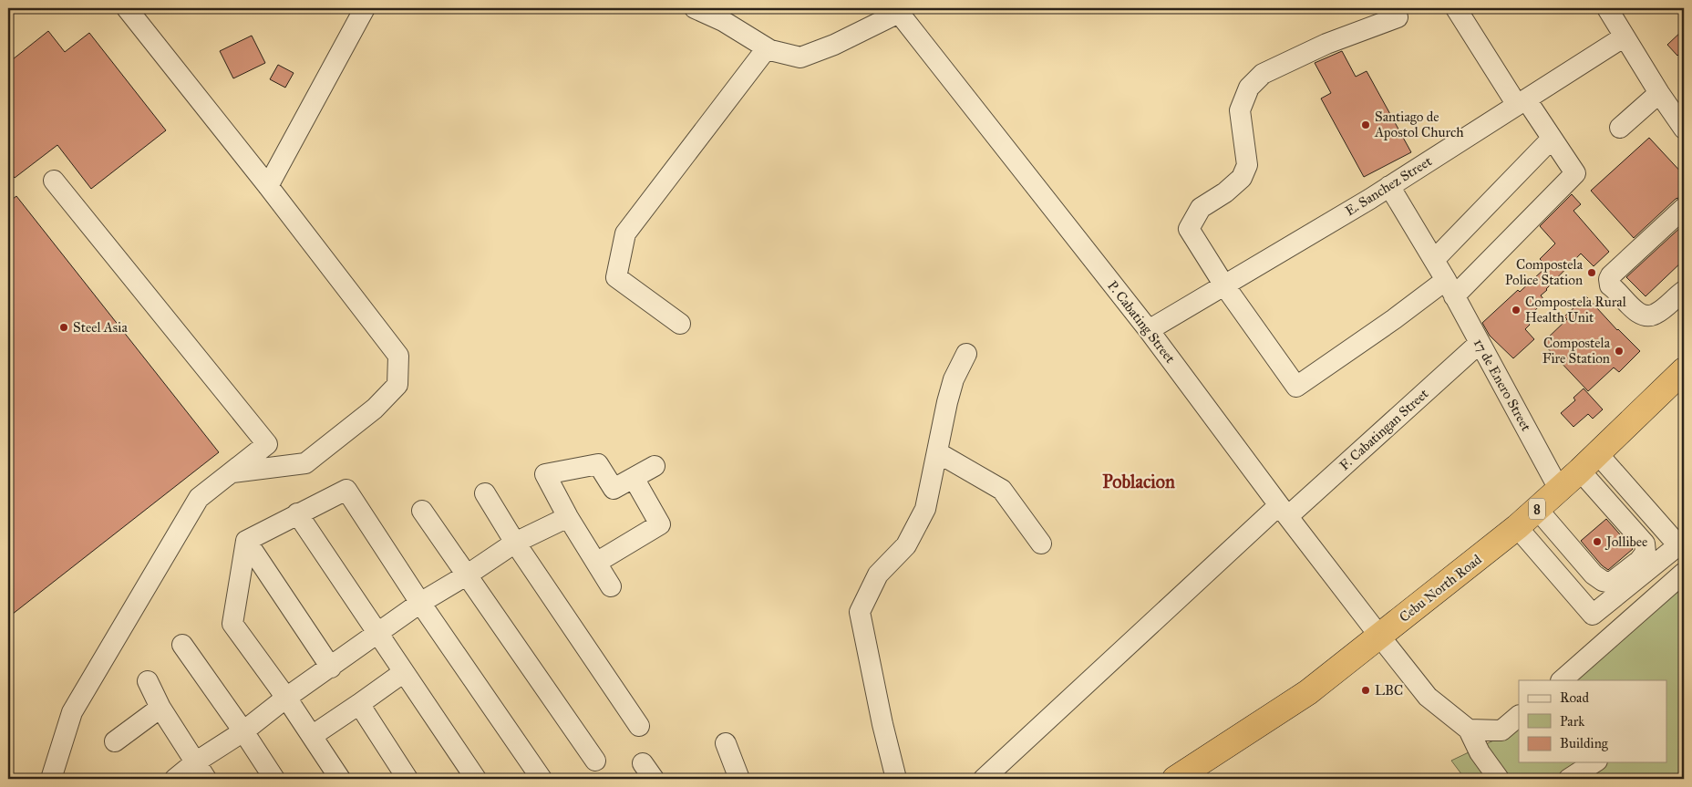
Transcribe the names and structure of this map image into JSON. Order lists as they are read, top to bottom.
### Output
{
  "streets": {
    "highway": ["8", "Cebu North Road"],
    "street": [
      "E. Sanchez Street",
      "P. Cabating Street",
      "17 de Enero Street",
      "F. Cabatingan Street"
    ]
  },
  "crossings": [
    ["E. Sanchez Street", "P. Cabating Street"],
    ["E. Sanchez Street", "17 de Enero Street"],
    ["P. Cabating Street", "F. Cabatingan Street"],
    ["P. Cabating Street", "Cebu North Road"],
    ["17 de Enero Street", "F. Cabatingan Street"],
    ["17 de Enero Street", "Cebu North Road"]
  ],
  "districts": ["Poblacion"],
  "places": [
    "Santiago de Apostol Church",
    "Compostela Police Station",
    "Compostela Rural Health Unit",
    "Steel Asia",
    "Compostela Fire Station",
    "Jollibee",
    "LBC"
  ],
  "legend": ["Road", "Park", "Building"]
}
